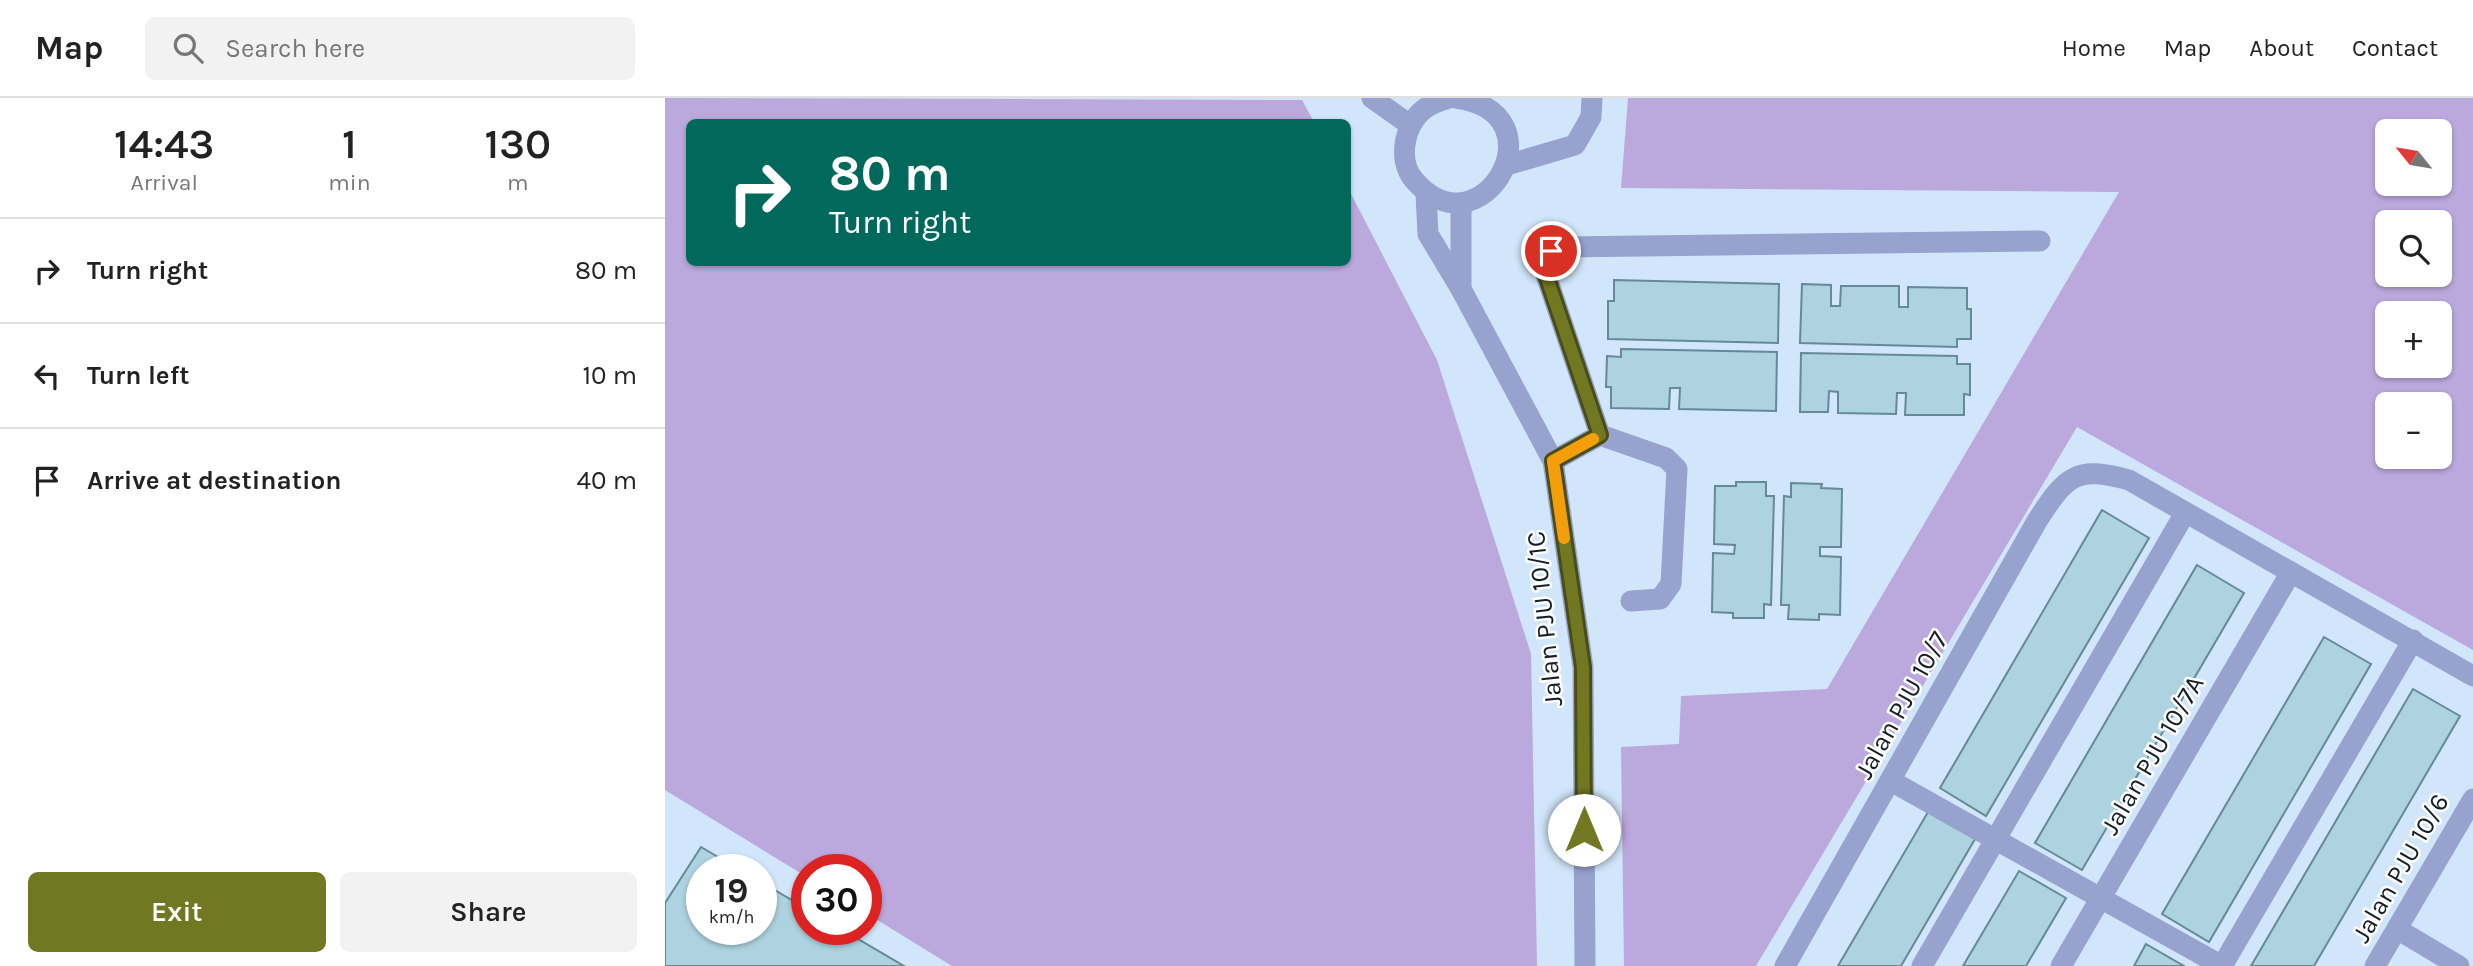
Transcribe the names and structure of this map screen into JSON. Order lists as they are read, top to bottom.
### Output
{
  "streets": {
    "street": [
      "Jalan PJU 10/1C",
      "Jalan PJU 10/7",
      "Jalan PJU 10/7A",
      "Jalan PJU 10/6"
    ]
  },
  "north": "top left",
  "page": {
    "header": "Map",
    "search": "Search here",
    "nav": [
      "Home",
      "Map",
      "About",
      "Contact"
    ],
    "eta": [
      "14:43",
      "Arrival",
      "1",
      "min",
      "130",
      "m"
    ],
    "map_buttons": ["+", "−"],
    "turn": ["80 m", "Turn right"],
    "list": [
      {
        "name": "Turn right",
        "value": "80 m"
      },
      {
        "name": "Turn left",
        "value": "10 m"
      },
      {
        "name": "Arrive at destination",
        "value": "40 m"
      }
    ],
    "speed": "19 km/h",
    "limit": "30",
    "buttons": ["Exit", "Share"]
  }
}
